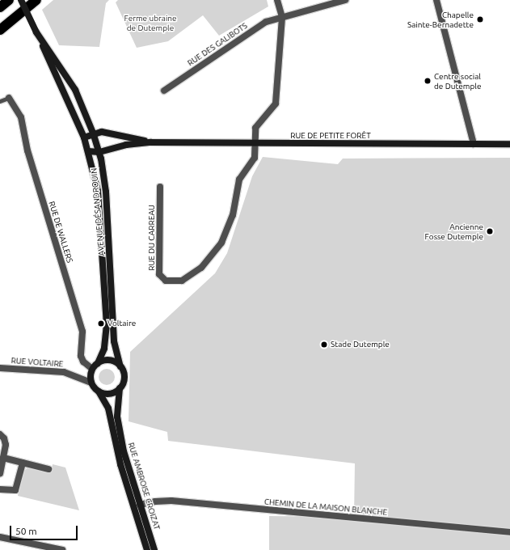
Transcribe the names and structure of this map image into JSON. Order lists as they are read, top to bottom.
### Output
{
  "streets": {
    "main road": ["RUE DE PETITE FORÊT", "AVENUE DÉSANDROUIN", "RUE AMBROISE CROIZAT"],
    "street": [
      "RUE DES GALIBOTS",
      "RUE DE WALLERS",
      "RUE DU CARREAU",
      "RUE VOLTAIRE",
      "CHEMIN DE LA MAISON BLANCHE"
    ]
  },
  "crossings": [
    ["RUE DES GALIBOTS", "RUE DU CARREAU"],
    ["RUE DE PETITE FORÊT", "AVENUE DÉSANDROUIN"],
    ["RUE DE PETITE FORÊT", "RUE DU CARREAU"],
    ["AVENUE DÉSANDROUIN", "RUE DE WALLERS"],
    ["AVENUE DÉSANDROUIN", "RUE VOLTAIRE"],
    ["AVENUE DÉSANDROUIN", "RUE AMBROISE CROIZAT"],
    ["RUE DE WALLERS", "RUE VOLTAIRE"],
    ["RUE DE WALLERS", "RUE AMBROISE CROIZAT"],
    ["RUE VOLTAIRE", "RUE AMBROISE CROIZAT"],
    ["RUE AMBROISE CROIZAT", "CHEMIN DE LA MAISON BLANCHE"]
  ],
  "parks": ["Ferme ubraine de Dutemple"],
  "places": [
    "Chapelle Sainte-Bernadette",
    "Centre social de Dutemple",
    "Ancienne Fosse Dutemple",
    "Voltaire",
    "Stade Dutemple"
  ],
  "scale_bar": "50 m"
}
